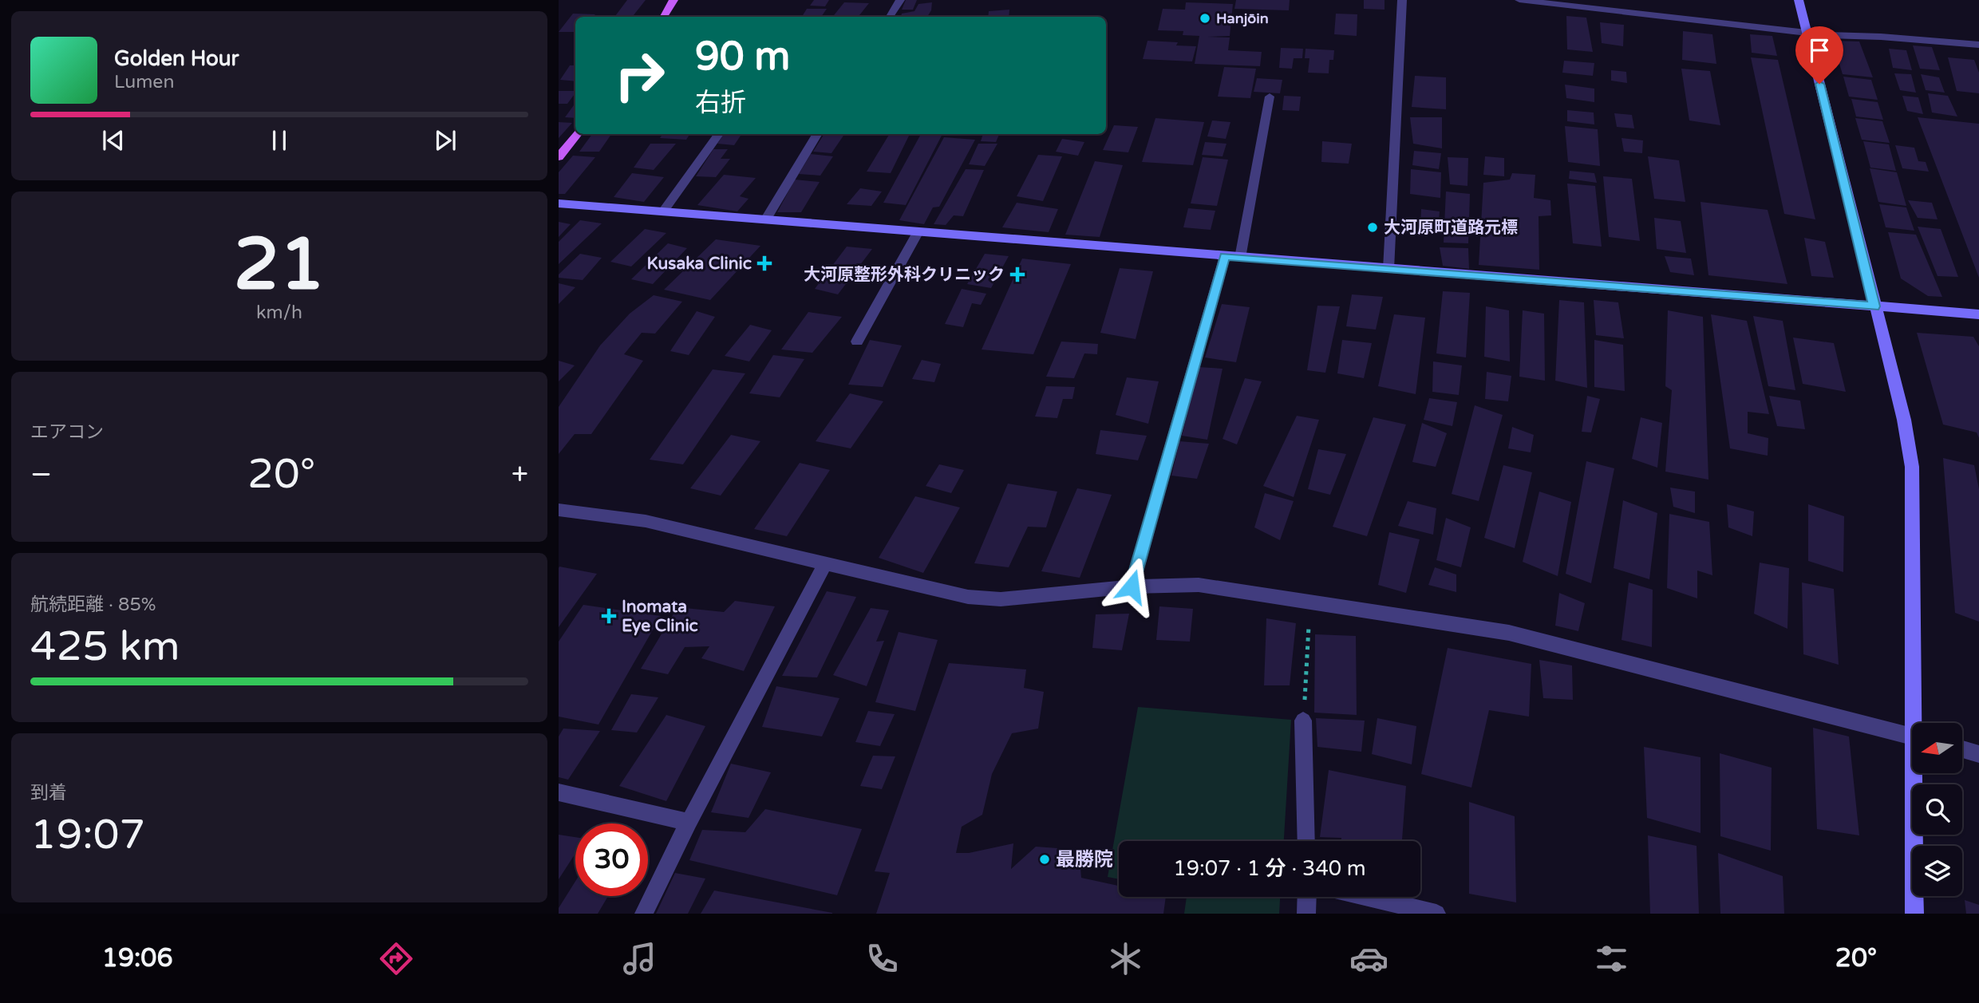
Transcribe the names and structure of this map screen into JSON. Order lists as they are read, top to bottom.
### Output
{
  "places": {
    "other": ["Hanjōin", "大河原町道路元標", "最勝院"],
    "health": ["Kusaka Clinic", "大河原整形外科クリニック", "Inomata Eye Clinic"]
  },
  "north": "left",
  "page": {
    "turn": ["90 m", "右折"],
    "song": ["Golden Hour", "Lumen"],
    "tile": [
      ["21", "km/h"],
      "エアコン",
      ["航続距離 · 85%", "425 km"],
      ["到着", "19:07"]
    ],
    "heat": ["−", "20°", "+"],
    "limit": "30",
    "trip": "19:07 · 1 分 · 340 m",
    "tabs": ["19:06", "20°"]
  }
}
